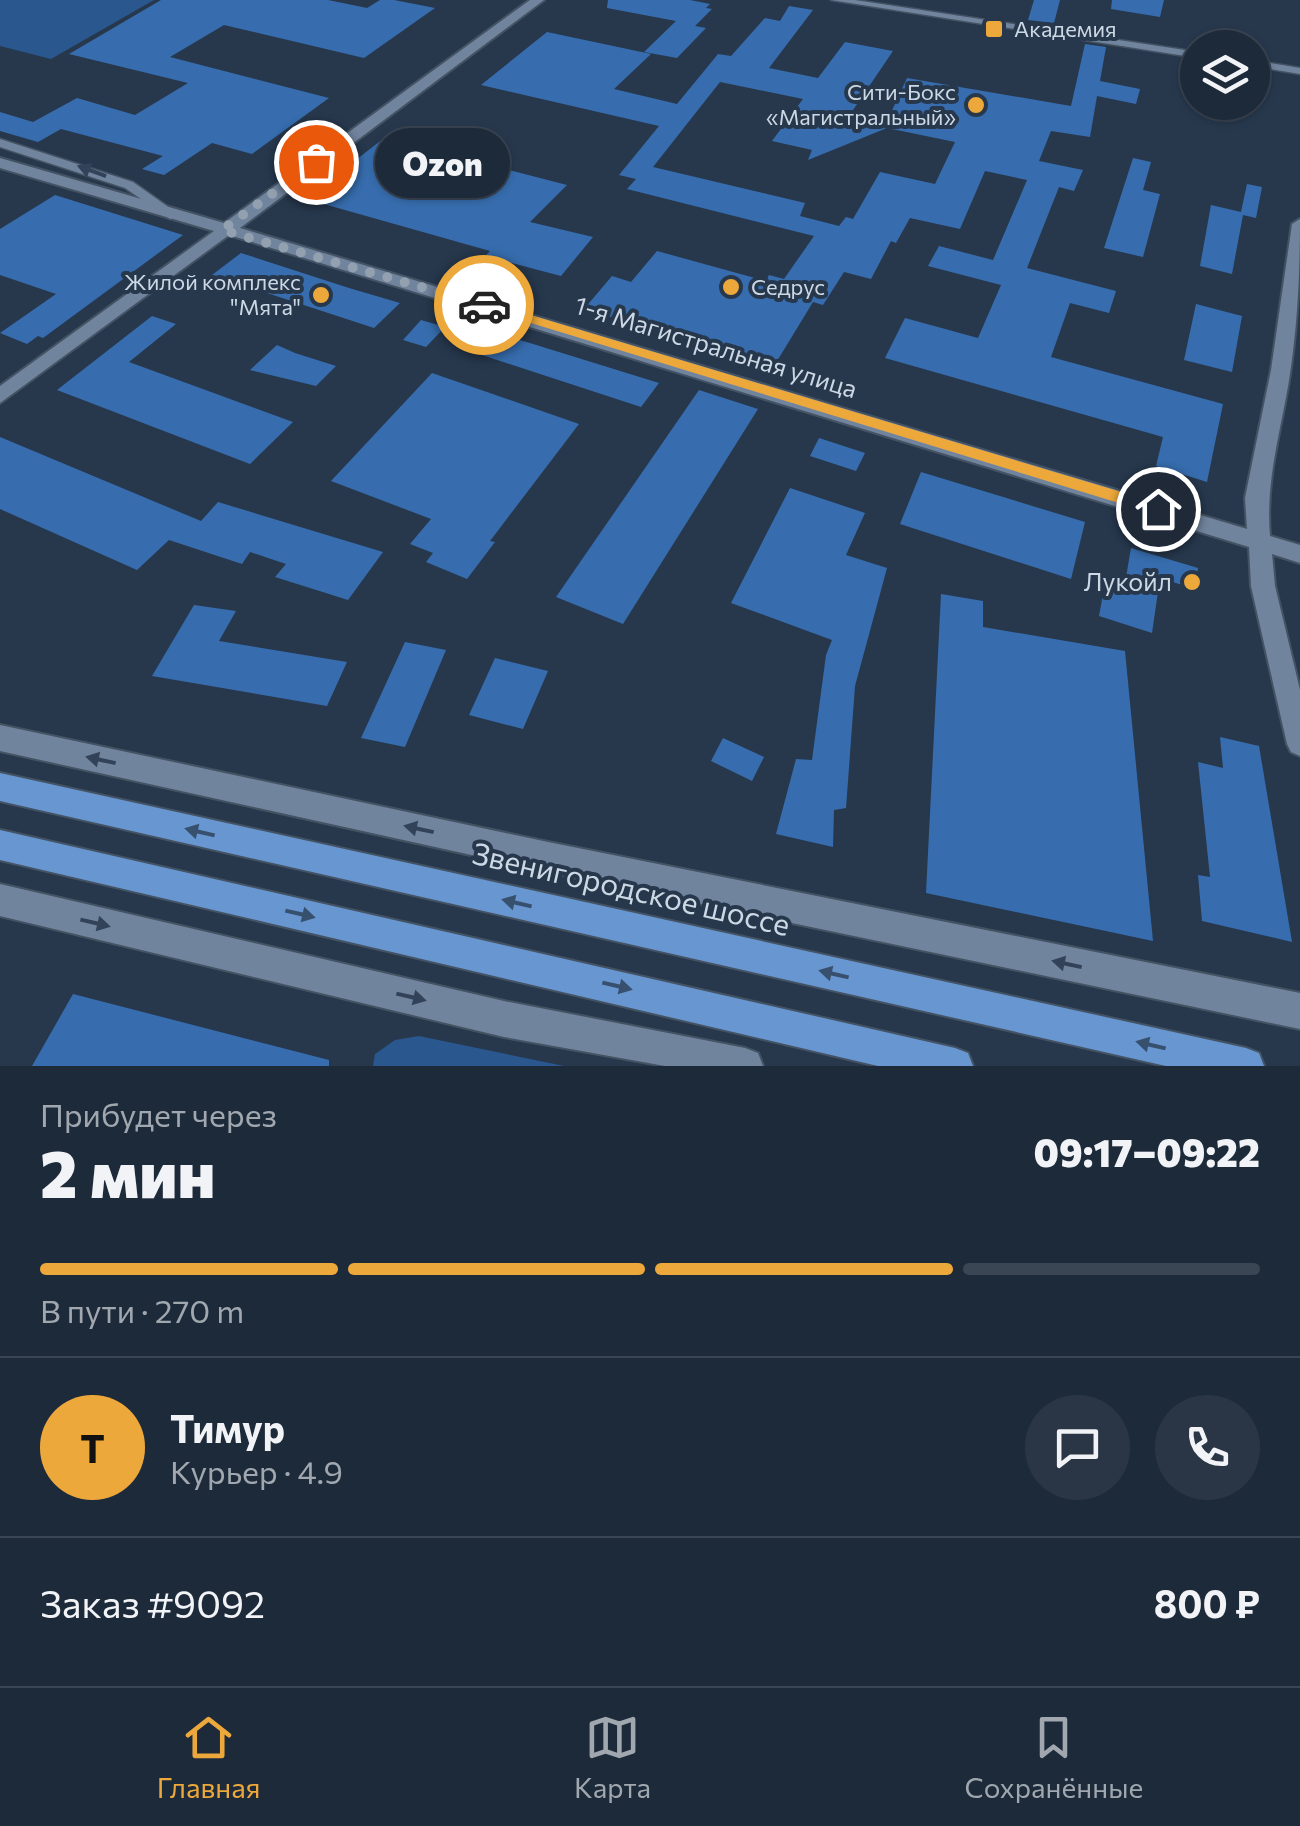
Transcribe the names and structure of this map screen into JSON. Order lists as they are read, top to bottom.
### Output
{
  "streets": {
    "main road": ["Звенигородское шоссе"],
    "street": ["1-я Магистральная улица"]
  },
  "places": {
    "transit": ["Академия"],
    "other": [
      "Сити-Бокс «Магистральный»",
      "Ozon",
      "Седрус",
      "Жилой комплекс \"Мята\"",
      "Лукойл"
    ]
  },
  "page": {
    "bubble": "Ozon",
    "heading": ["2 мин", "Прибудет через", "09:17–09:22"],
    "panel": [
      "Тимур",
      "Курьер · 4.9",
      "Заказ #9092",
      "800 ₽"
    ],
    "bar": "В пути · 270 m",
    "round": "Т",
    "tabs": ["Главная", "Карта", "Сохранённые"]
  }
}
